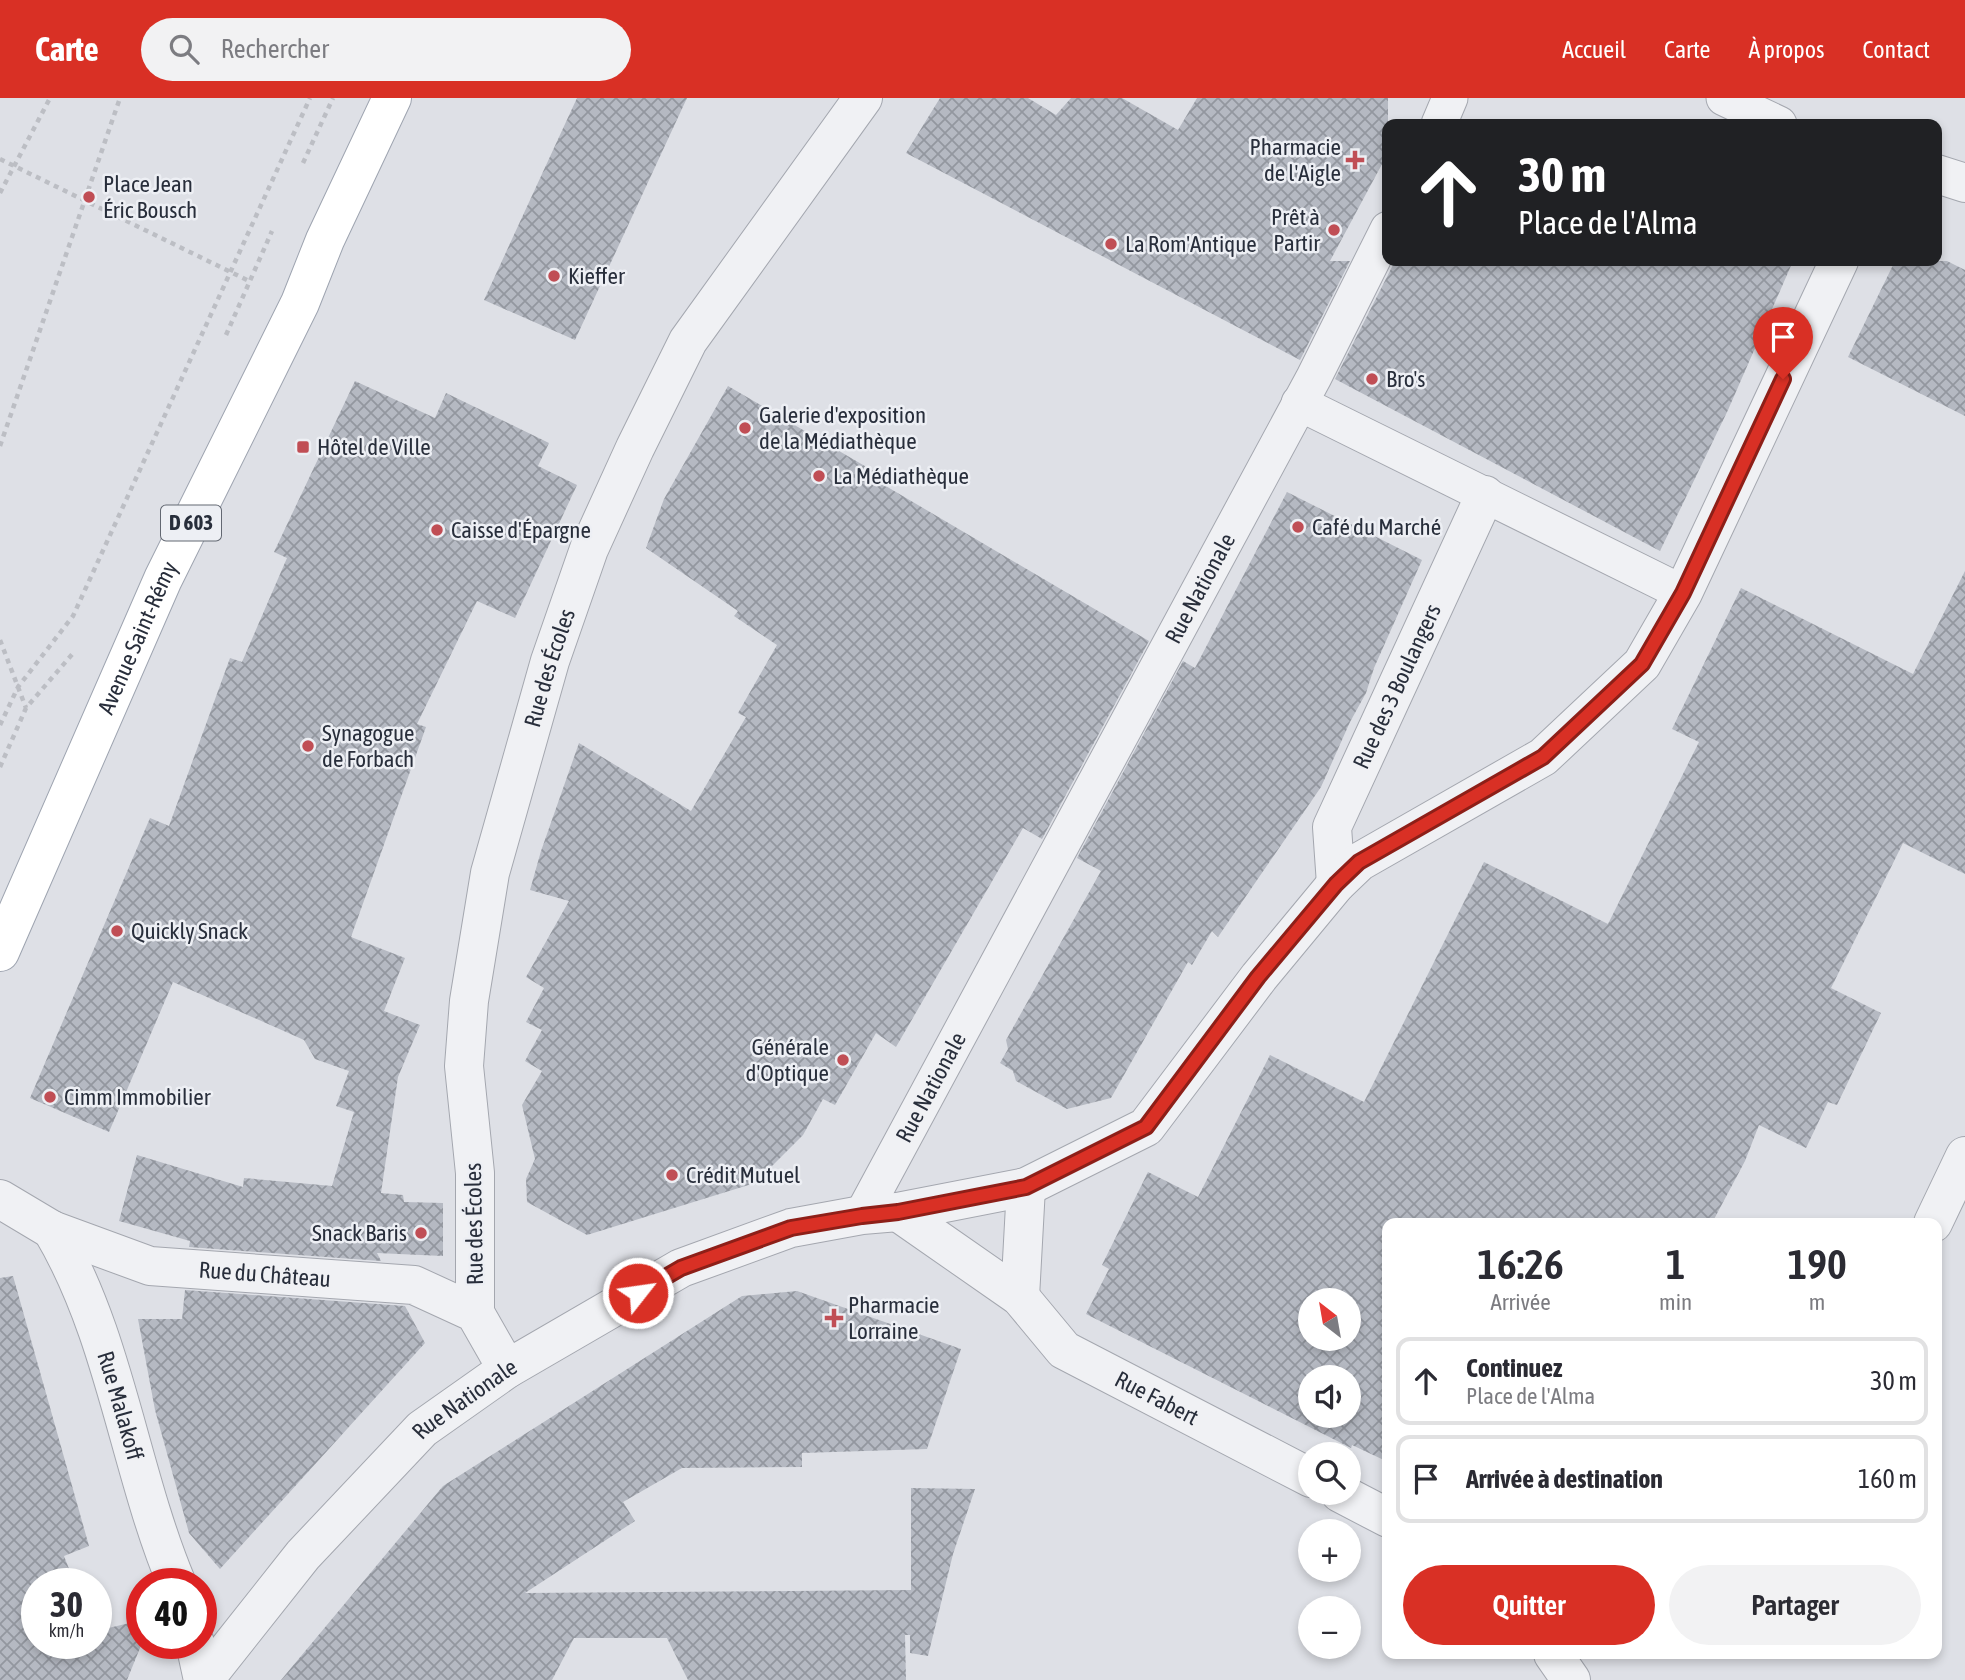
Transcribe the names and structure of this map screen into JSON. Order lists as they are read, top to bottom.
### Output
{
  "streets": {
    "main road": ["D 603", "Avenue Saint-Rémy"],
    "street": [
      "Rue Nationale",
      "Rue des Écoles",
      "Rue des 3 Boulangers",
      "Rue du Château",
      "Rue Fabert",
      "Rue Malakoff"
    ]
  },
  "crossings": [
    ["Rue Nationale", "Rue Fabert"],
    ["Rue des Écoles", "Rue du Château"],
    ["Rue du Château", "Rue Malakoff"]
  ],
  "places": {
    "health": ["Pharmacie de l'Aigle", "Pharmacie Lorraine"],
    "other": [
      "Place Jean Éric Bousch",
      "Prêt à Partir",
      "La Rom'Antique",
      "Kieffer",
      "Bro's",
      "Galerie d'exposition de la Médiathèque",
      "La Médiathèque",
      "Café du Marché",
      "Caisse d'Épargne",
      "Synagogue de Forbach",
      "Quickly Snack",
      "Générale d'Optique",
      "Cimm Immobilier",
      "Crédit Mutuel",
      "Snack Baris"
    ],
    "transit": ["Hôtel de Ville"]
  },
  "north": "top left",
  "page": {
    "header": "Carte",
    "search": "Rechercher",
    "nav": [
      "Accueil",
      "Carte",
      "À propos",
      "Contact"
    ],
    "turn": ["30 m", "Place de l'Alma"],
    "eta": [
      "16:26",
      "Arrivée",
      "1",
      "min",
      "190",
      "m"
    ],
    "map_buttons": ["+", "−"],
    "list": [
      {
        "name": "Continuez",
        "note": "Place de l'Alma",
        "value": "30 m"
      },
      {
        "name": "Arrivée à destination",
        "value": "160 m"
      }
    ],
    "buttons": ["Quitter", "Partager"],
    "speed": "30 km/h",
    "limit": "40"
  }
}
